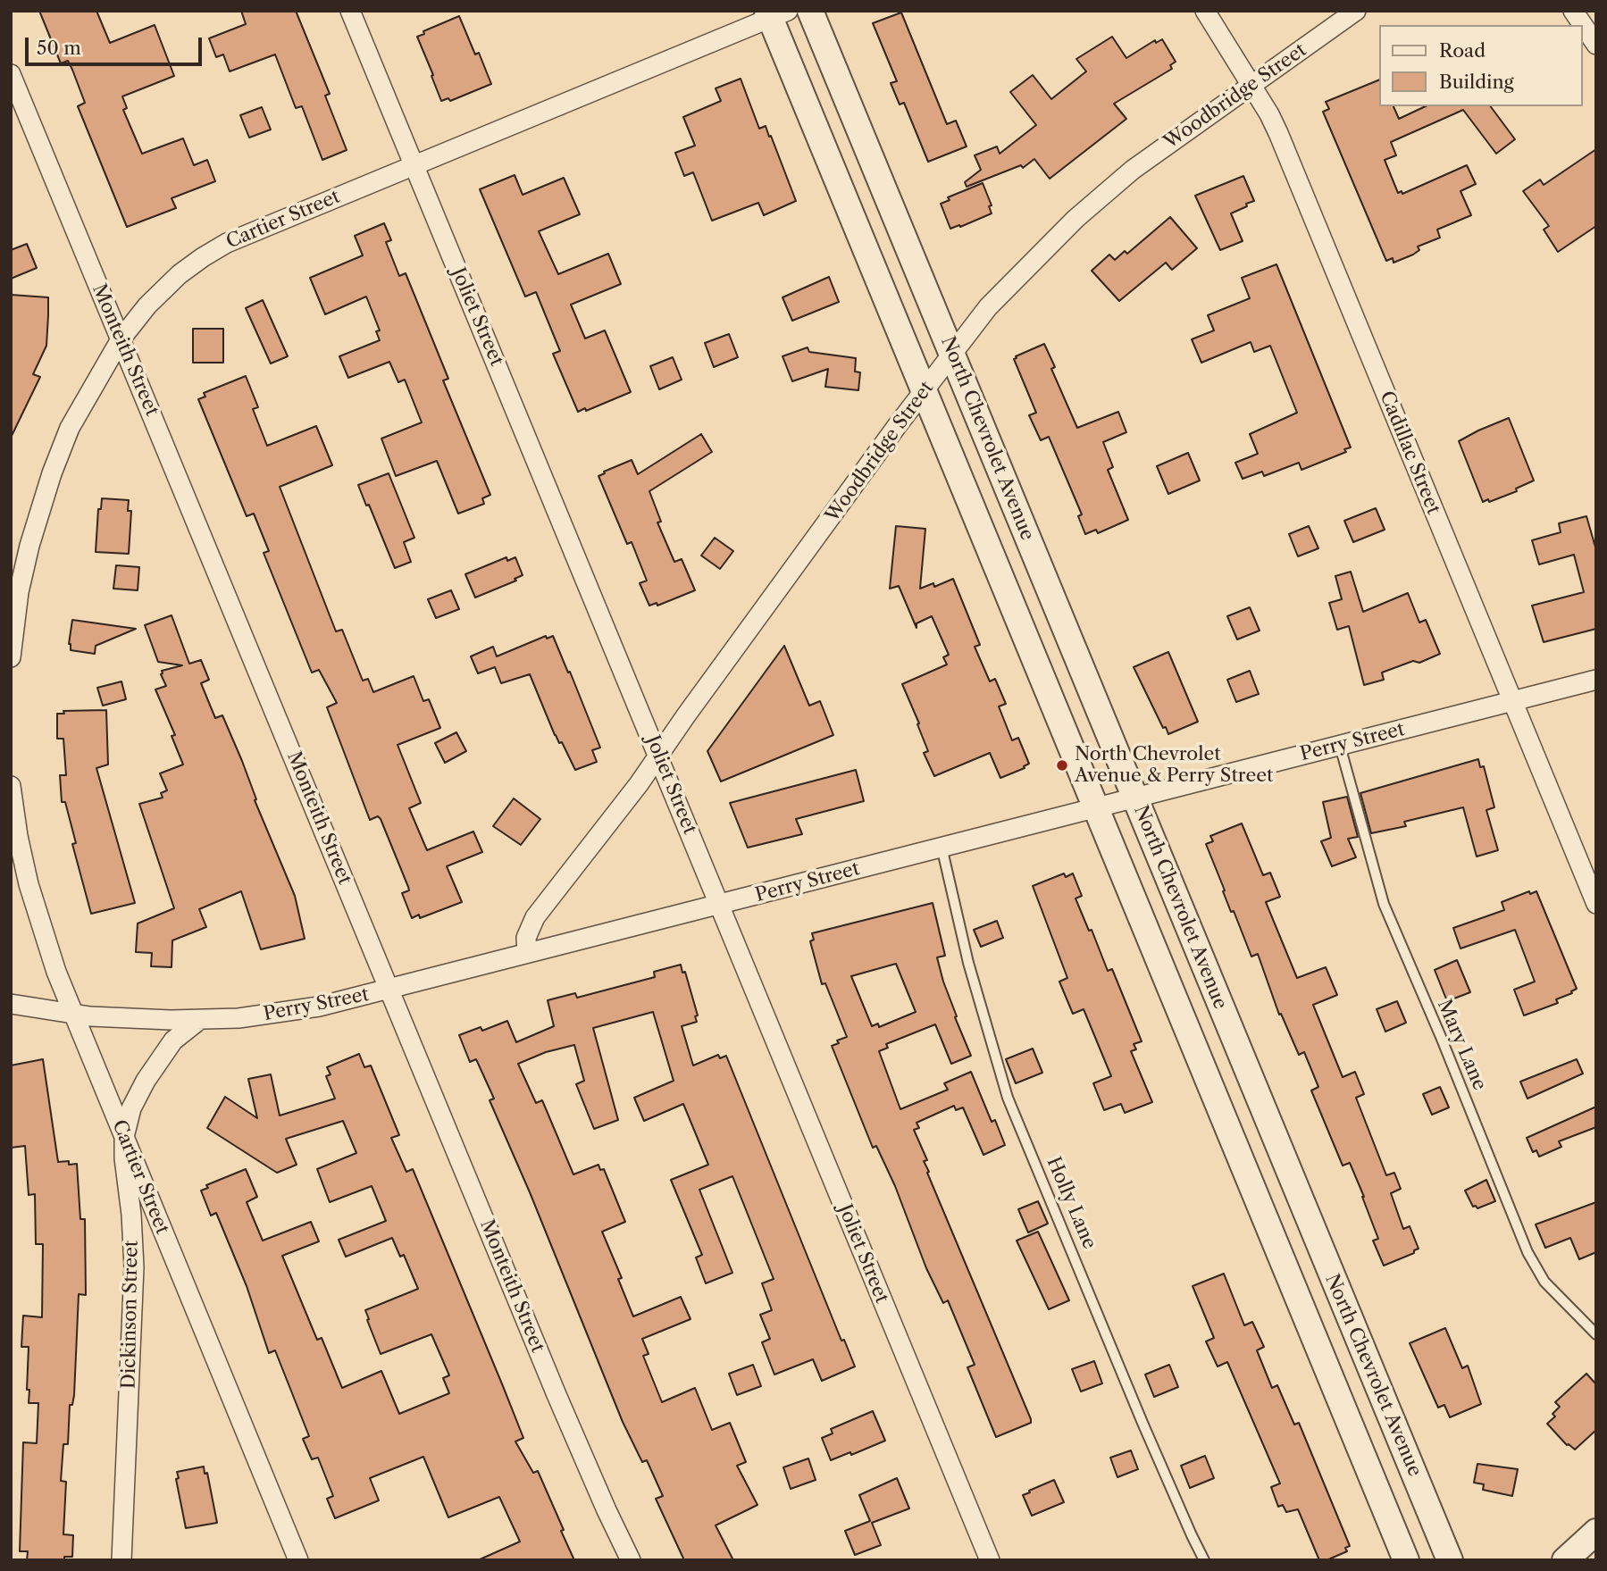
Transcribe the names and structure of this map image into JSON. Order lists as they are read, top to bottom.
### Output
{
  "streets": {
    "street": [
      "Woodbridge Street",
      "Cartier Street",
      "Joliet Street",
      "Monteith Street",
      "North Chevrolet Avenue",
      "Cadillac Street",
      "Perry Street",
      "Dickinson Street"
    ],
    "lane": ["Mary Lane", "Holly Lane"]
  },
  "crossings": [
    ["Woodbridge Street", "Joliet Street"],
    ["Woodbridge Street", "North Chevrolet Avenue"],
    ["Woodbridge Street", "Cadillac Street"],
    ["Woodbridge Street", "Perry Street"],
    ["Cartier Street", "Joliet Street"],
    ["Cartier Street", "Monteith Street"],
    ["Cartier Street", "North Chevrolet Avenue"],
    ["Cartier Street", "Perry Street"],
    ["Cartier Street", "Dickinson Street"],
    ["Joliet Street", "Perry Street"],
    ["Monteith Street", "Perry Street"],
    ["North Chevrolet Avenue", "Perry Street"],
    ["Cadillac Street", "Perry Street"],
    ["Perry Street", "Mary Lane"],
    ["Perry Street", "Holly Lane"],
    ["Perry Street", "Dickinson Street"]
  ],
  "places": ["North Chevrolet Avenue & Perry Street"],
  "legend": ["Road", "Building"],
  "scale_bar": "50 m"
}
